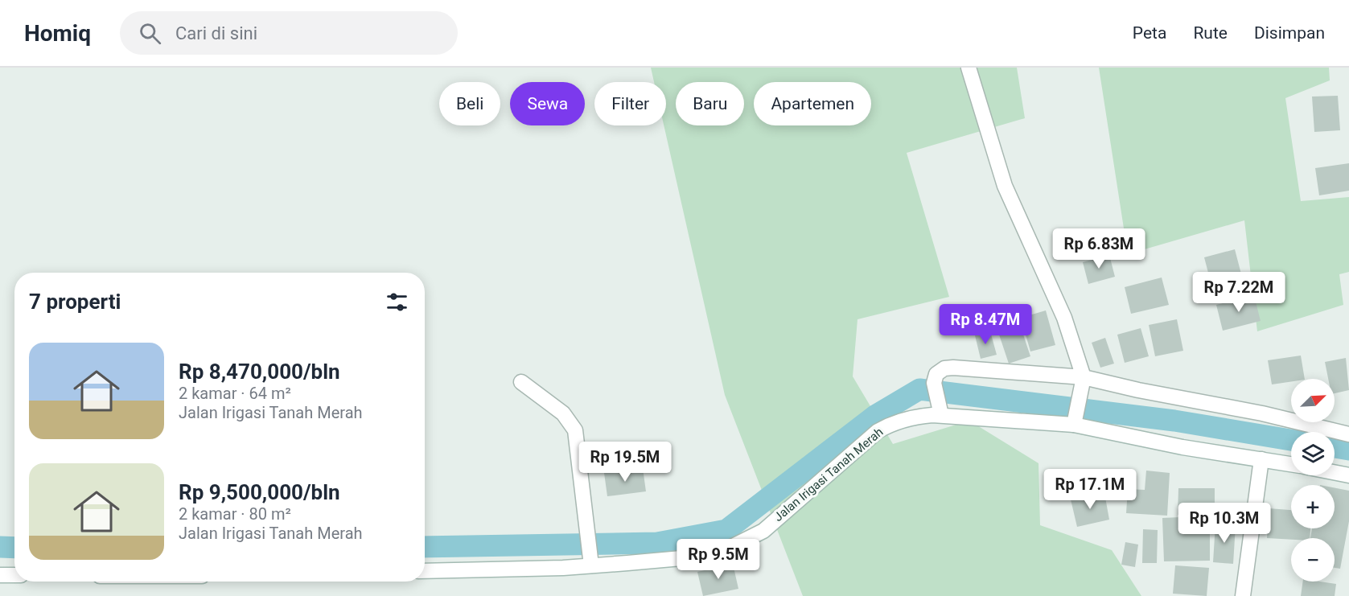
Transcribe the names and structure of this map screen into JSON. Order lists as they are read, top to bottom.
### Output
{
  "streets": {
    "street": ["Jalan Irigasi Tanah Merah"]
  },
  "north": "top right",
  "page": {
    "header": "Homiq",
    "search": "Cari di sini",
    "nav": ["Peta", "Rute", "Disimpan"],
    "chip": [
      "Beli",
      "Sewa",
      "Filter",
      "Baru",
      "Apartemen"
    ],
    "price": [
      "Rp 6.83M",
      "Rp 7.22M",
      "Rp 8.47M",
      "Rp 19.5M",
      "Rp 17.1M",
      "Rp 10.3M",
      "Rp 9.5M"
    ],
    "heading": "7 properti",
    "list": [
      {
        "name": "Rp 8,470,000/bln",
        "note": "2 kamar · 64 m² · Jalan Irigasi Tanah Merah"
      },
      {
        "name": "Rp 9,500,000/bln",
        "note": "2 kamar · 80 m² · Jalan Irigasi Tanah Merah"
      }
    ],
    "map_buttons": ["+", "−"]
  }
}
